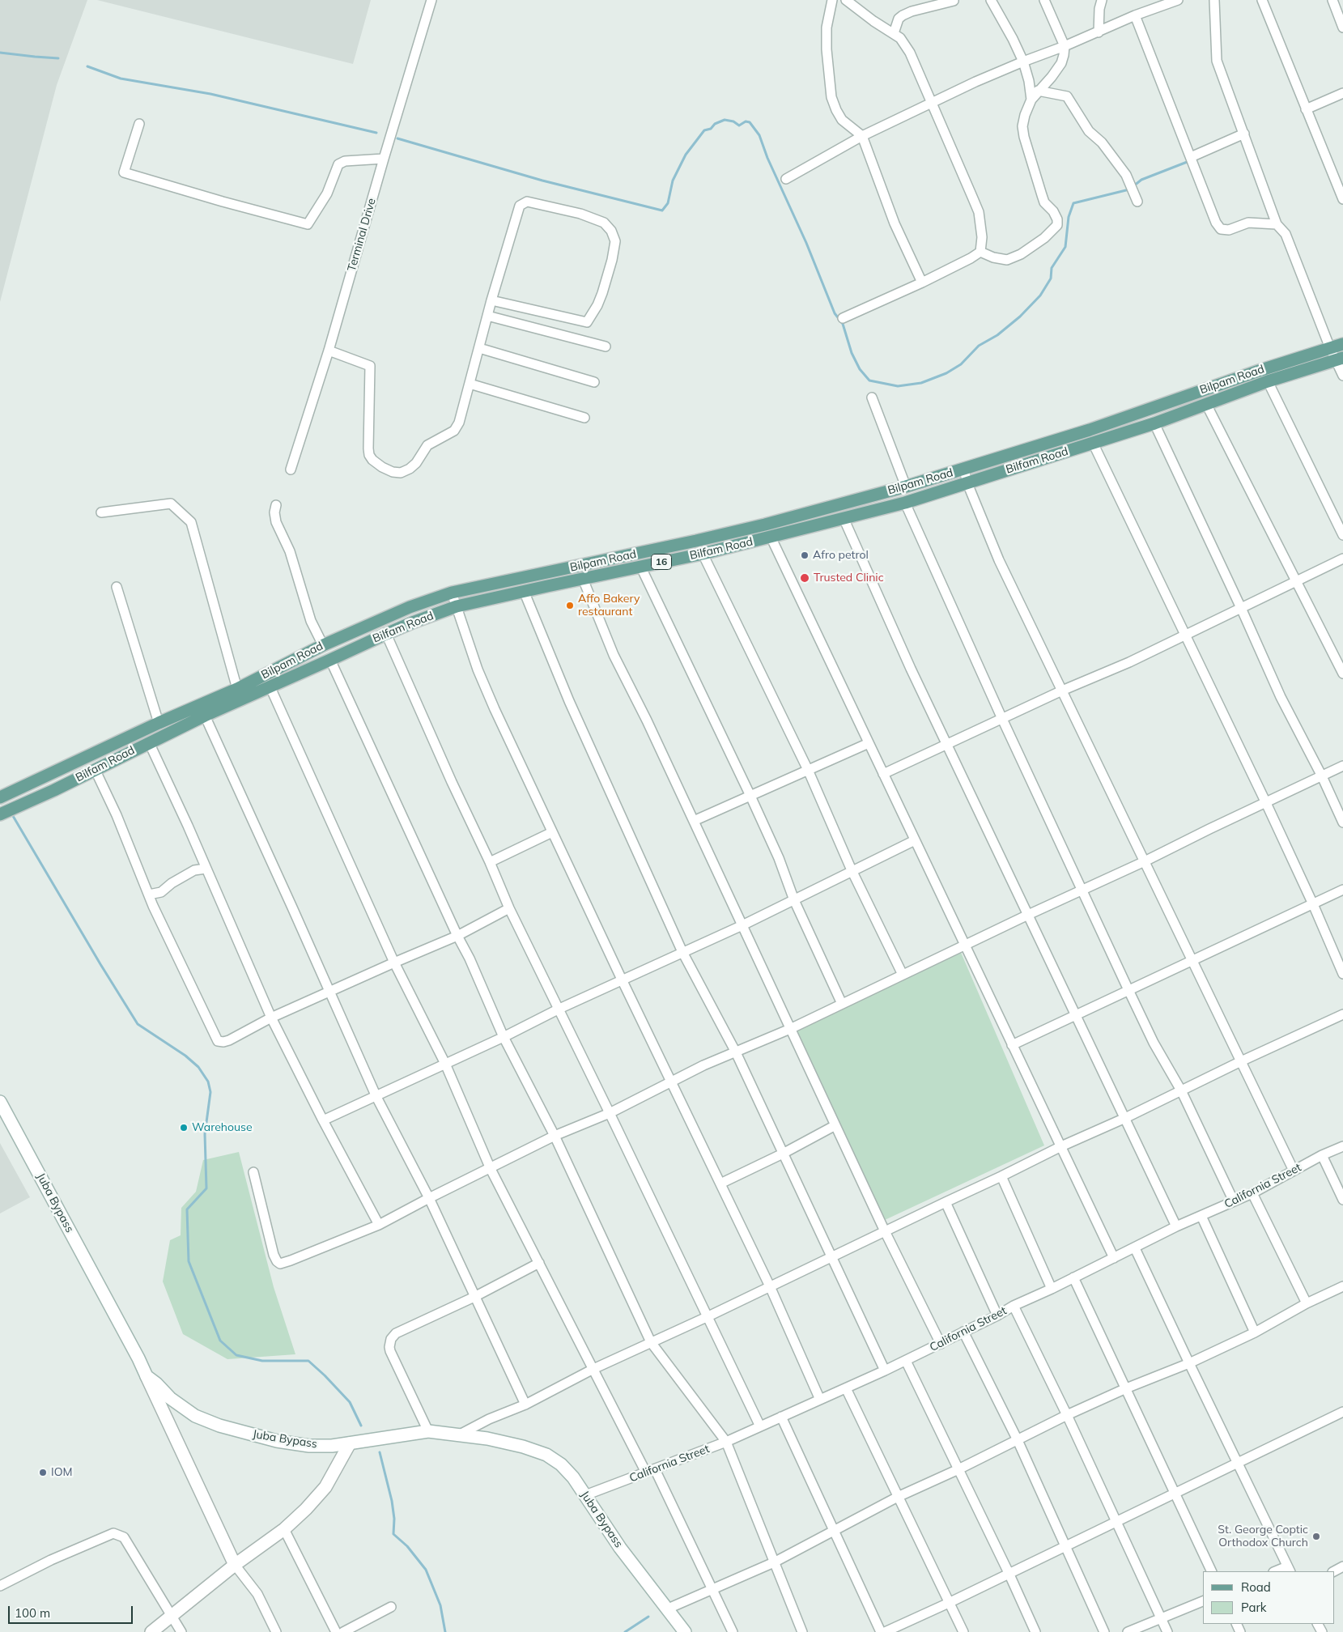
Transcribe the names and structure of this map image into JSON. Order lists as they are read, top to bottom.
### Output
{
  "streets": {
    "main road": [
      "Bilpam Road",
      "Bilfam Road",
      "16",
      "Juba Bypass"
    ],
    "street": ["Terminal Drive", "California Street"]
  },
  "crossings": [
    ["California Street", "Juba Bypass"]
  ],
  "places": [
    "Afro petrol",
    "Trusted Clinic",
    "Affo Bakery restaurant",
    "Warehouse",
    "IOM",
    "St. George Coptic Orthodox Church"
  ],
  "legend": ["Road", "Park"],
  "scale_bar": "100 m"
}
